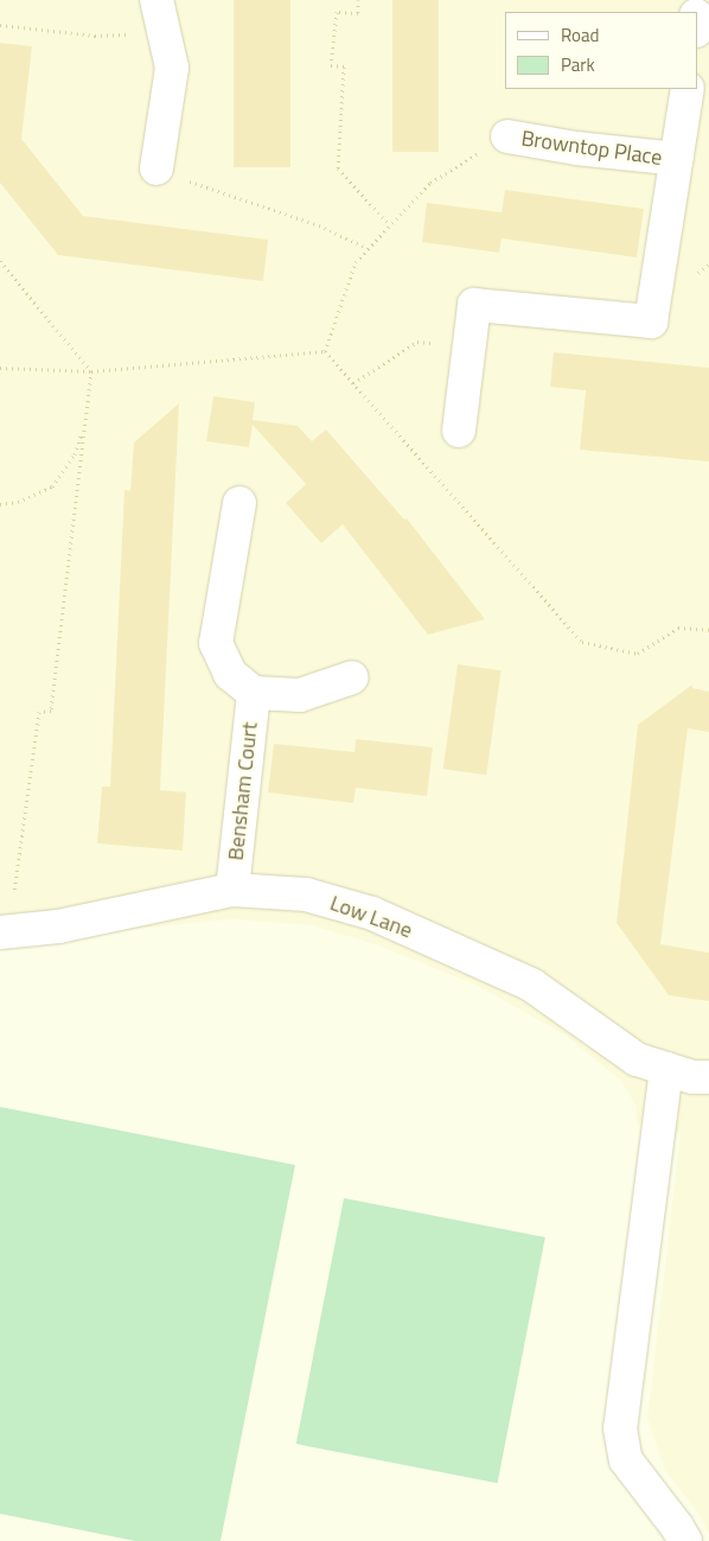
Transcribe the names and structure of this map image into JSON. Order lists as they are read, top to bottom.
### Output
{
  "streets": {
    "street": ["Browntop Place", "Bensham Court", "Low Lane"]
  },
  "crossings": [
    ["Bensham Court", "Low Lane"]
  ],
  "legend": ["Road", "Park"]
}
